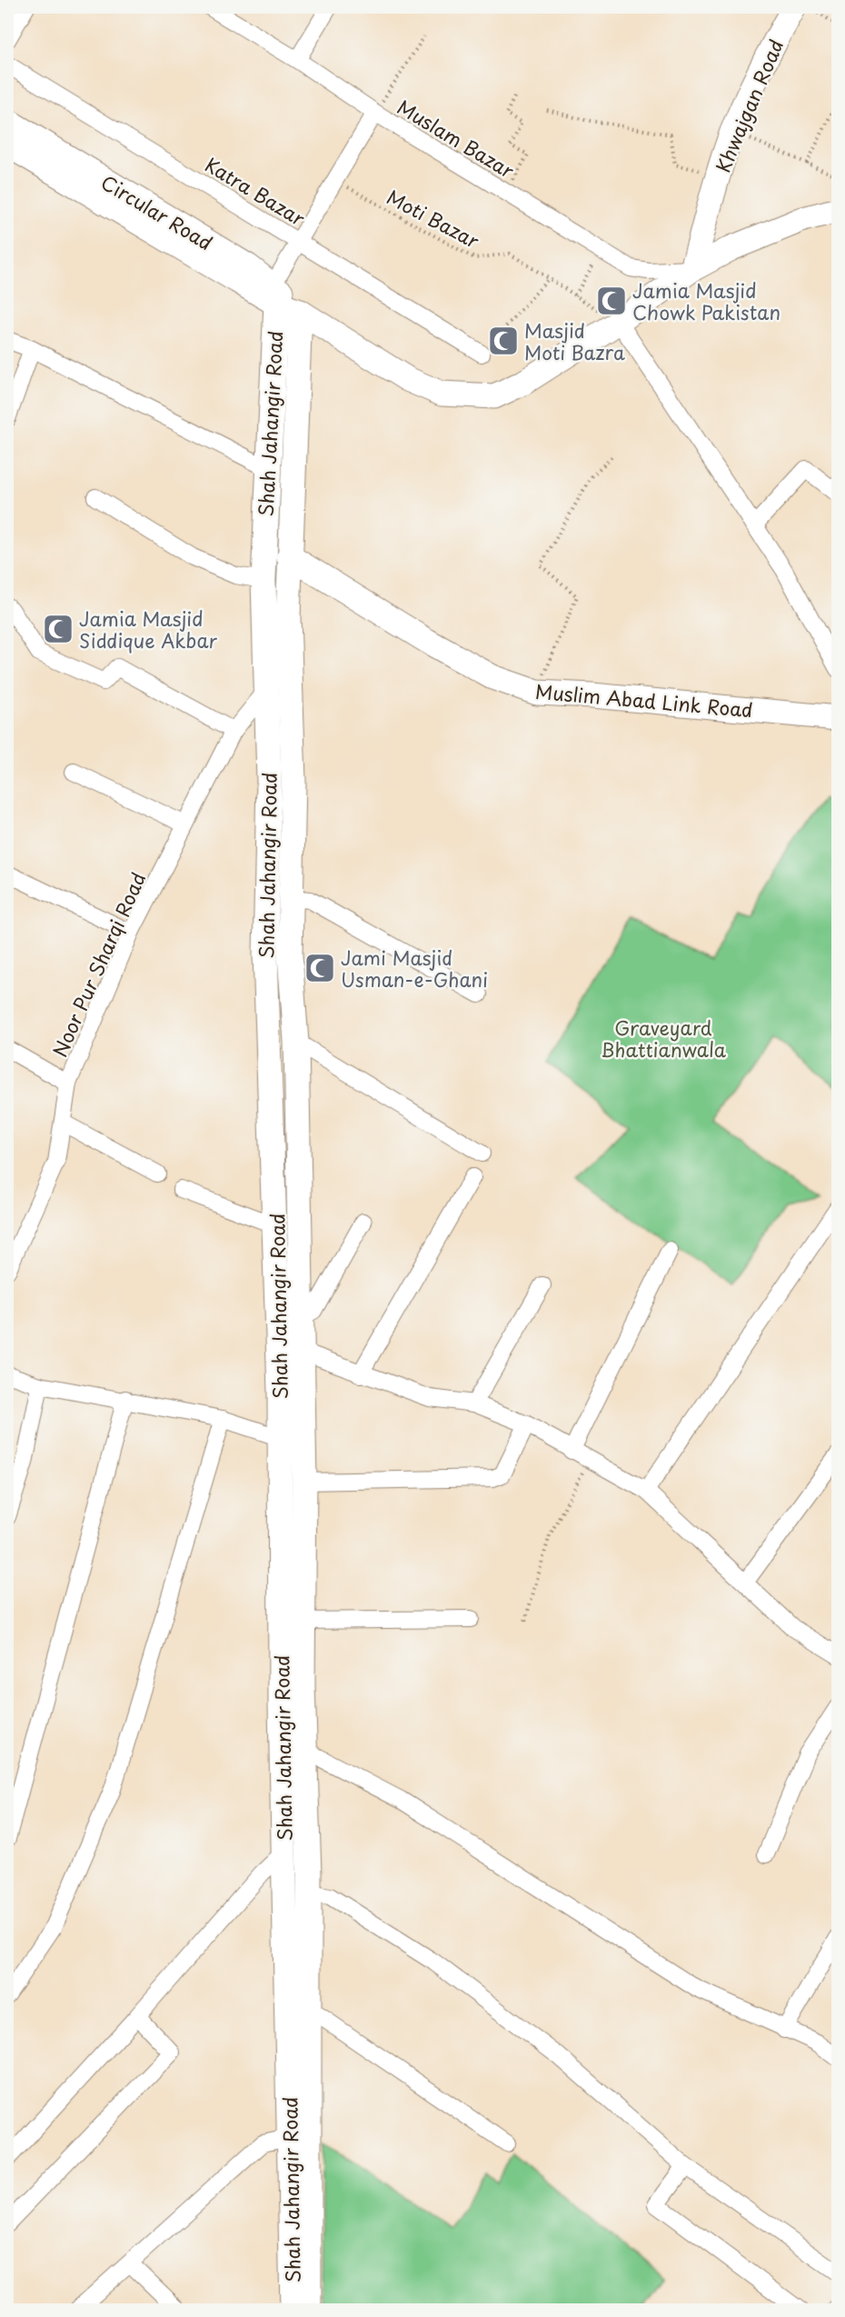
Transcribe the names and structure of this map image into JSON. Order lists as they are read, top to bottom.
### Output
{
  "streets": {
    "street": [
      "Khwajgan Road",
      "Muslam Bazar",
      "Katra Bazar",
      "Circular Road",
      "Shah Jahangir Road",
      "Muslim Abad Link Road",
      "Noor Pur Sharqi Road"
    ],
    "path": ["Moti Bazar"]
  },
  "crossings": [
    ["Khwajgan Road", "Muslam Bazar"],
    ["Khwajgan Road", "Circular Road"],
    ["Muslam Bazar", "Circular Road"],
    ["Circular Road", "Moti Bazar"],
    ["Circular Road", "Shah Jahangir Road"],
    ["Shah Jahangir Road", "Muslim Abad Link Road"],
    ["Shah Jahangir Road", "Noor Pur Sharqi Road"]
  ],
  "parks": ["Graveyard Bhattianwala"],
  "places": {
    "mosque": [
      "Jamia Masjid Chowk Pakistan",
      "Masjid Moti Bazra",
      "Jamia Masjid Siddique Akbar",
      "Jami Masjid Usman-e-Ghani"
    ]
  }
}
